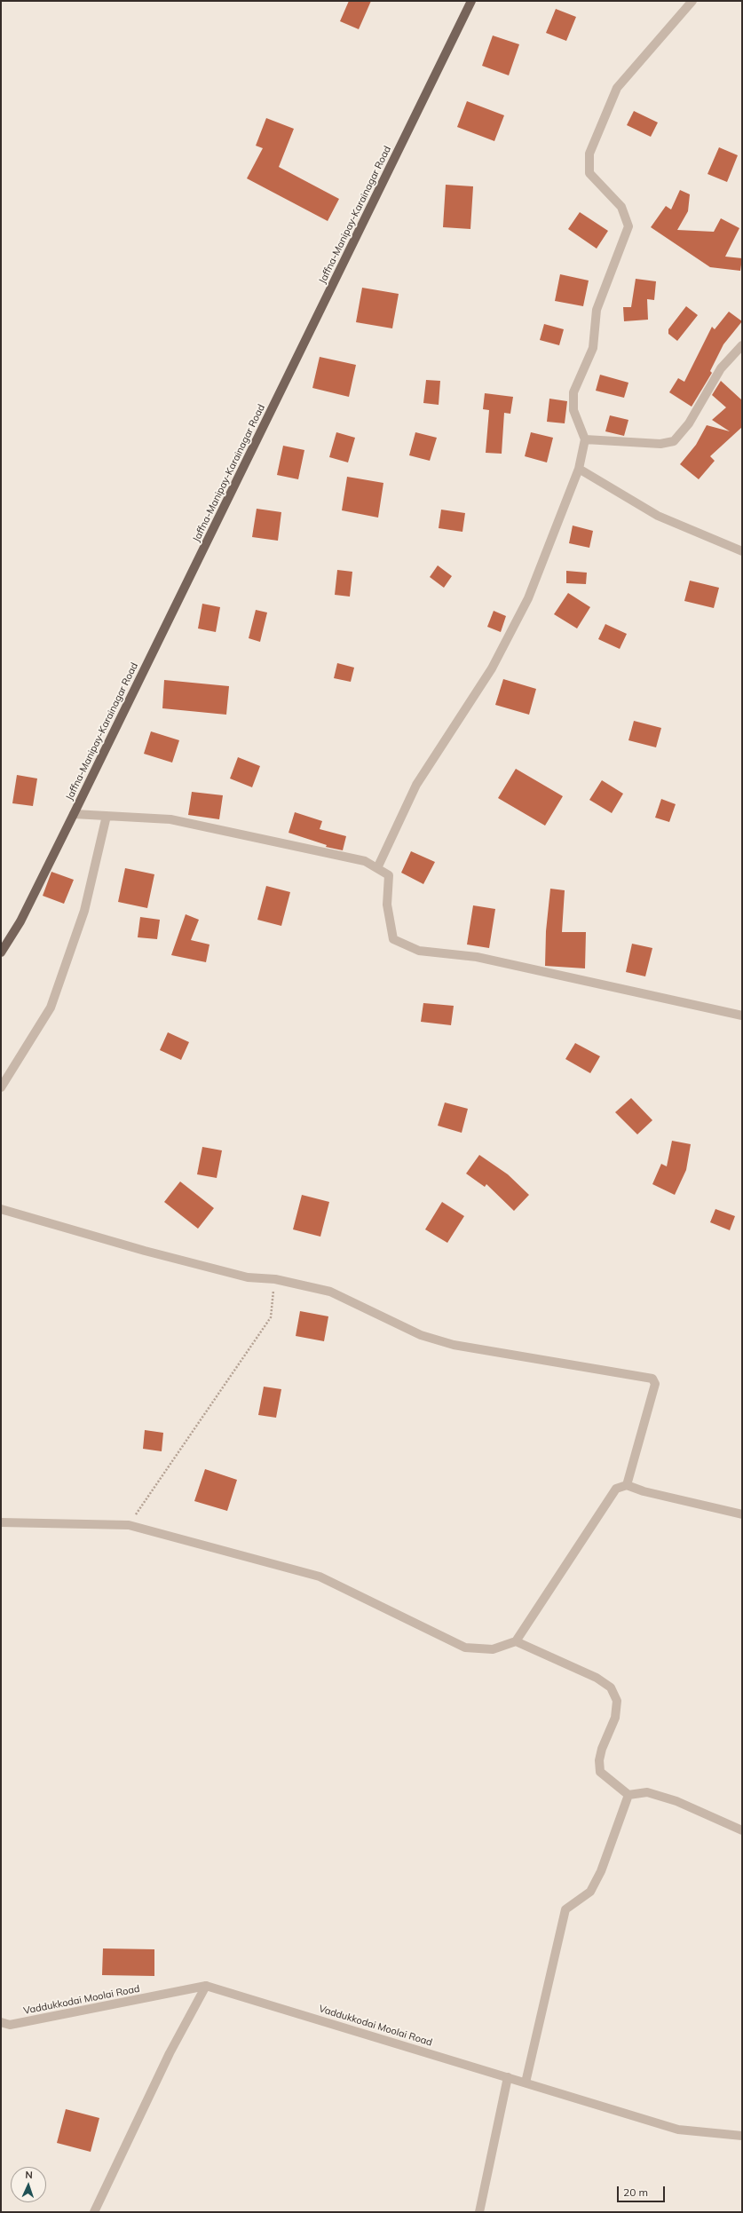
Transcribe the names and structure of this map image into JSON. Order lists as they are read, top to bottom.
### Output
{
  "streets": {
    "main road": ["Jaffna-Manipay-Karainagar Road"],
    "street": ["Vaddukkodai Moolai Road"]
  },
  "scale_bar": "20 m",
  "north": "top"
}
